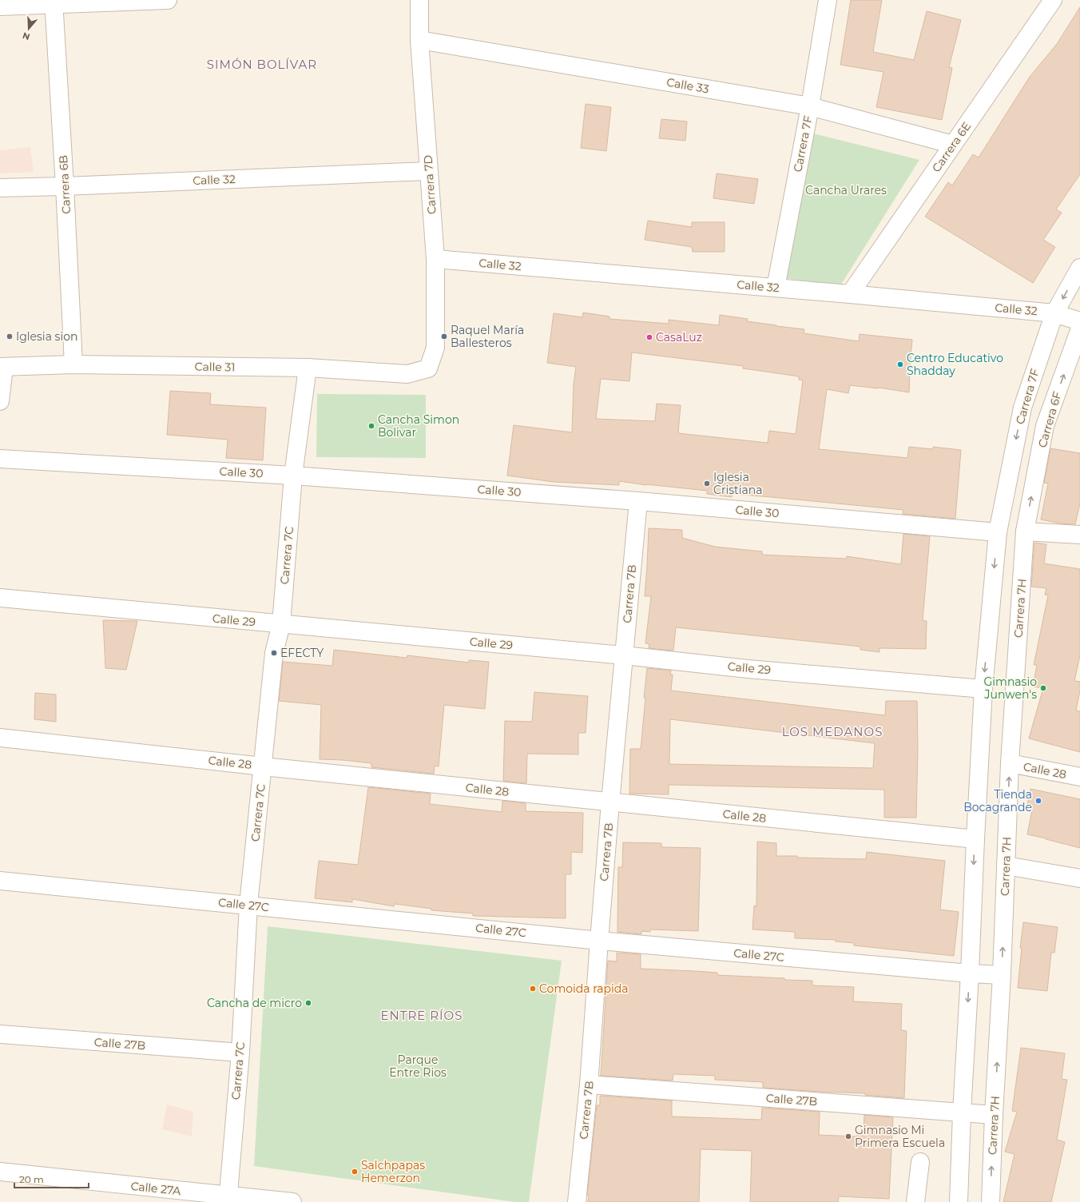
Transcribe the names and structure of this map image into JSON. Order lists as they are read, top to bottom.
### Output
{
  "streets": {
    "street": [
      "Calle 33",
      "Carrera 7F",
      "Carrera 6E",
      "Calle 32",
      "Carrera 6B",
      "Carrera 7D",
      "Calle 31",
      "Carrera 6F",
      "Calle 30",
      "Carrera 7C",
      "Carrera 7B",
      "Carrera 7H",
      "Calle 29",
      "Calle 28",
      "Calle 27C",
      "Calle 27B",
      "Calle 27A"
    ]
  },
  "crossings": [
    ["Calle 33", "Carrera 7F"],
    ["Calle 33", "Carrera 6E"],
    ["Calle 33", "Carrera 7D"],
    ["Carrera 7F", "Calle 32"],
    ["Carrera 7F", "Calle 30"],
    ["Carrera 6E", "Calle 32"],
    ["Calle 32", "Carrera 6B"],
    ["Calle 32", "Carrera 7D"],
    ["Carrera 6B", "Calle 31"],
    ["Carrera 7D", "Calle 31"],
    ["Calle 31", "Carrera 7C"],
    ["Carrera 6F", "Carrera 7H"],
    ["Calle 30", "Carrera 7C"],
    ["Calle 30", "Carrera 7B"],
    ["Carrera 7C", "Calle 29"],
    ["Carrera 7C", "Calle 28"],
    ["Carrera 7C", "Calle 27C"],
    ["Carrera 7C", "Calle 27B"],
    ["Carrera 7C", "Calle 27A"],
    ["Carrera 7B", "Calle 29"],
    ["Carrera 7B", "Calle 28"],
    ["Carrera 7B", "Calle 27C"],
    ["Carrera 7B", "Calle 27B"],
    ["Carrera 7H", "Calle 28"],
    ["Carrera 7H", "Calle 27C"],
    ["Carrera 7H", "Calle 27B"]
  ],
  "one_way": ["Carrera 7F", "Carrera 6F"],
  "districts": ["SIMÓN BOLÍVAR", "LOS MEDANOS", "ENTRE RÍOS"],
  "parks": ["Cancha Urares", "Parque Entre Rios"],
  "places": [
    "Iglesia sion",
    "Raquel María Ballesteros",
    "CasaLuz",
    "Centro Educativo Shadday",
    "Cancha Simon Bolivar",
    "Iglesia Cristiana",
    "EFECTY",
    "Gimnasio Junwen's",
    "Tienda Bocagrande",
    "Comoida rapida",
    "Cancha de micro",
    "Gimnasio Mi Primera Escuela",
    "Salchpapas Hemerzon"
  ],
  "scale_bar": "20 m",
  "north": "bottom"
}
